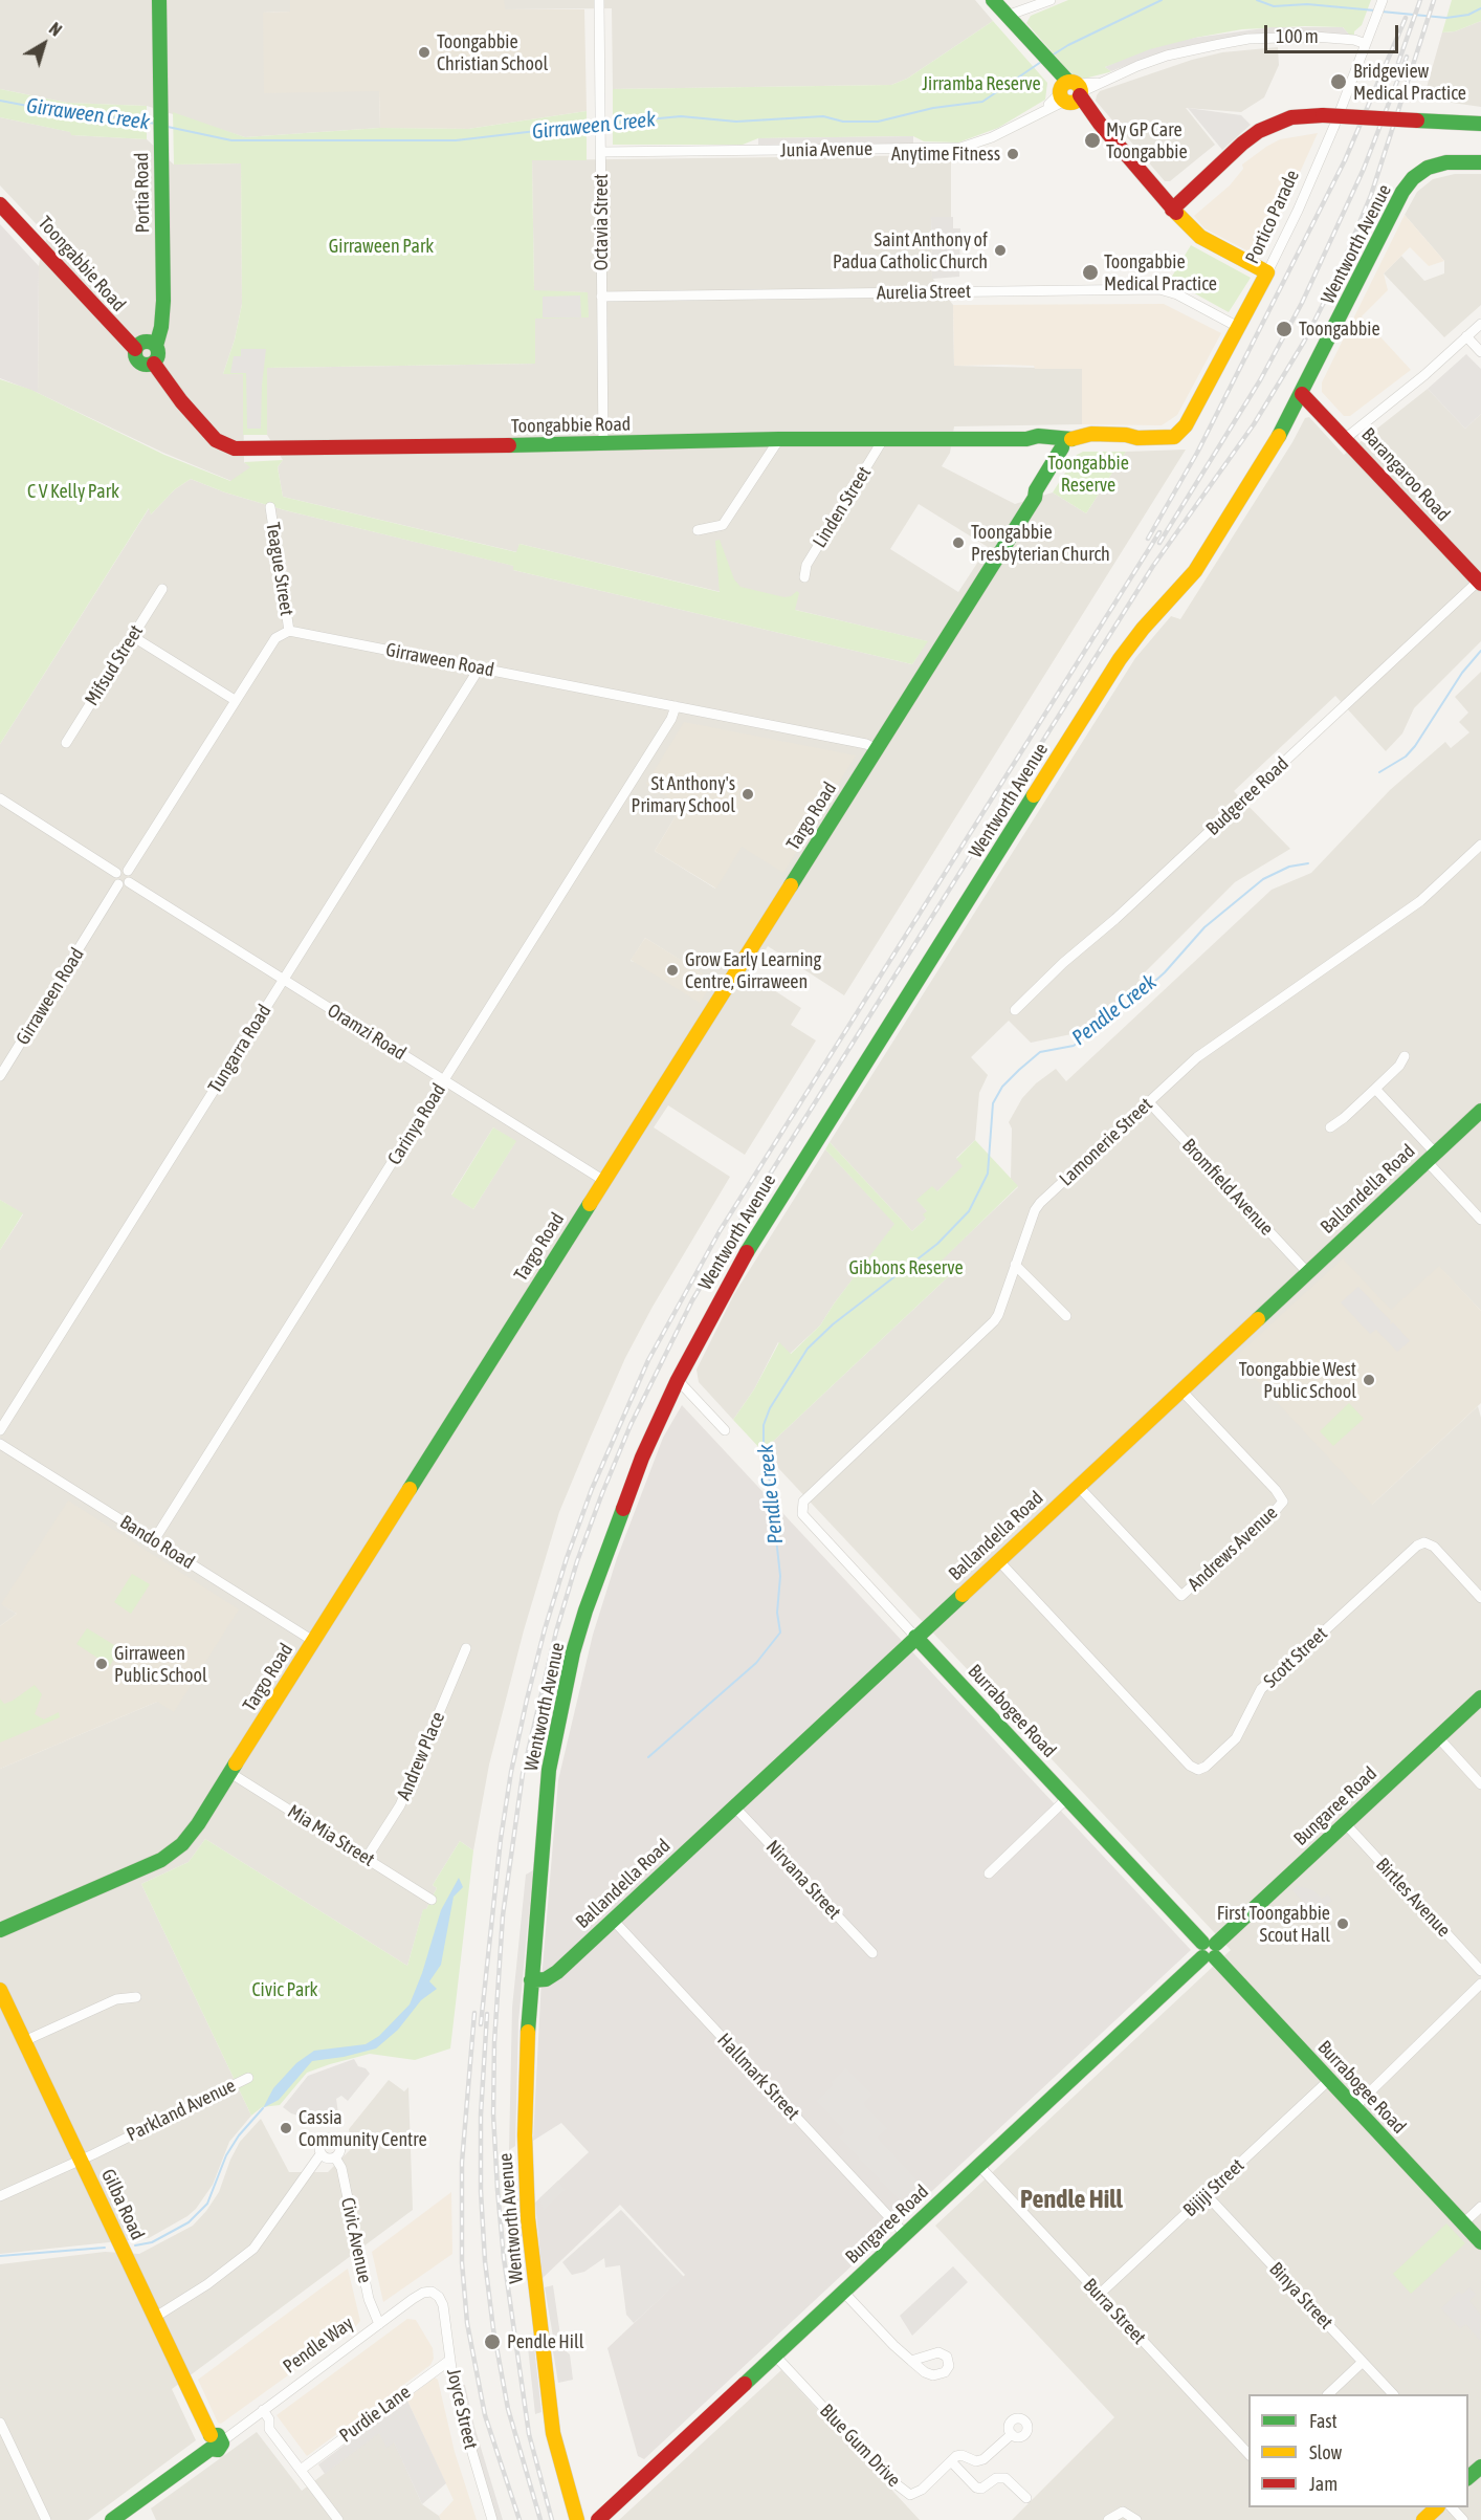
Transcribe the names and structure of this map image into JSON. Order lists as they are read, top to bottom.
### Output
{
  "streets": {
    "street": [
      "Junia Avenue",
      "Portia Road",
      "Portico Parade",
      "Octavia Street",
      "Wentworth Avenue",
      "Toongabbie Road",
      "Aurelia Street",
      "Barangaroo Road",
      "Linden Street",
      "Teague Street",
      "Girraween Road",
      "Mifsud Street",
      "Budgeree Road",
      "Targo Road",
      "Oramzi Road",
      "Tungarra Road",
      "Carinya Road",
      "Lamonerie Street",
      "Bromfield Avenue",
      "Ballandella Road",
      "Bando Road",
      "Andrews Avenue",
      "Scott Street",
      "Burrabogee Road",
      "Andrew Place",
      "Bungaree Road",
      "Mia Mia Street",
      "Nirvana Street",
      "Birtles Avenue",
      "Hallmark Street",
      "Parkland Avenue",
      "Bijiji Street",
      "Gilba Road",
      "Civic Avenue",
      "Binya Street",
      "Burra Street",
      "Pendle Way",
      "Joyce Street",
      "Purdie Lane",
      "Blue Gum Drive"
    ]
  },
  "crossings": [
    ["Junia Avenue", "Portico Parade"],
    ["Junia Avenue", "Octavia Street"],
    ["Portia Road", "Toongabbie Road"],
    ["Portico Parade", "Toongabbie Road"],
    ["Portico Parade", "Aurelia Street"],
    ["Octavia Street", "Toongabbie Road"],
    ["Octavia Street", "Aurelia Street"],
    ["Wentworth Avenue", "Barangaroo Road"],
    ["Wentworth Avenue", "Ballandella Road"],
    ["Toongabbie Road", "Linden Street"],
    ["Toongabbie Road", "Targo Road"],
    ["Barangaroo Road", "Budgeree Road"],
    ["Teague Street", "Girraween Road"],
    ["Girraween Road", "Targo Road"],
    ["Girraween Road", "Oramzi Road"],
    ["Girraween Road", "Tungarra Road"],
    ["Girraween Road", "Carinya Road"],
    ["Targo Road", "Oramzi Road"],
    ["Targo Road", "Bando Road"],
    ["Targo Road", "Mia Mia Street"],
    ["Oramzi Road", "Tungarra Road"],
    ["Oramzi Road", "Carinya Road"],
    ["Carinya Road", "Bando Road"],
    ["Lamonerie Street", "Bromfield Avenue"],
    ["Lamonerie Street", "Burrabogee Road"],
    ["Bromfield Avenue", "Ballandella Road"],
    ["Ballandella Road", "Andrews Avenue"],
    ["Ballandella Road", "Scott Street"],
    ["Ballandella Road", "Burrabogee Road"],
    ["Ballandella Road", "Nirvana Street"],
    ["Ballandella Road", "Hallmark Street"],
    ["Burrabogee Road", "Bungaree Road"],
    ["Burrabogee Road", "Bijiji Street"],
    ["Andrew Place", "Mia Mia Street"],
    ["Bungaree Road", "Birtles Avenue"],
    ["Bungaree Road", "Hallmark Street"],
    ["Bungaree Road", "Burra Street"],
    ["Bungaree Road", "Blue Gum Drive"],
    ["Parkland Avenue", "Gilba Road"],
    ["Bijiji Street", "Binya Street"],
    ["Bijiji Street", "Burra Street"],
    ["Gilba Road", "Pendle Way"],
    ["Civic Avenue", "Pendle Way"],
    ["Pendle Way", "Joyce Street"],
    ["Joyce Street", "Purdie Lane"]
  ],
  "districts": ["Pendle Hill"],
  "water": ["Girraween Creek", "Pendle Creek"],
  "parks": [
    "Jirramba Reserve",
    "Girraween Park",
    "Toongabbie Reserve",
    "C V Kelly Park",
    "Gibbons Reserve",
    "Civic Park"
  ],
  "places": [
    "Toongabbie Christian School",
    "Bridgeview Medical Practice",
    "My GP Care Toongabbie",
    "Anytime Fitness",
    "Saint Anthony of Padua Catholic Church",
    "Toongabbie Medical Practice",
    "Toongabbie",
    "Toongabbie Presbyterian Church",
    "St Anthony's Primary School",
    "Grow Early Learning Centre, Girraween",
    "Toongabbie West Public School",
    "Girraween Public School",
    "First Toongabbie Scout Hall",
    "Cassia Community Centre",
    "Pendle Hill"
  ],
  "legend": ["Fast", "Slow", "Jam"],
  "scale_bar": "100 m",
  "north": "top right"
}
